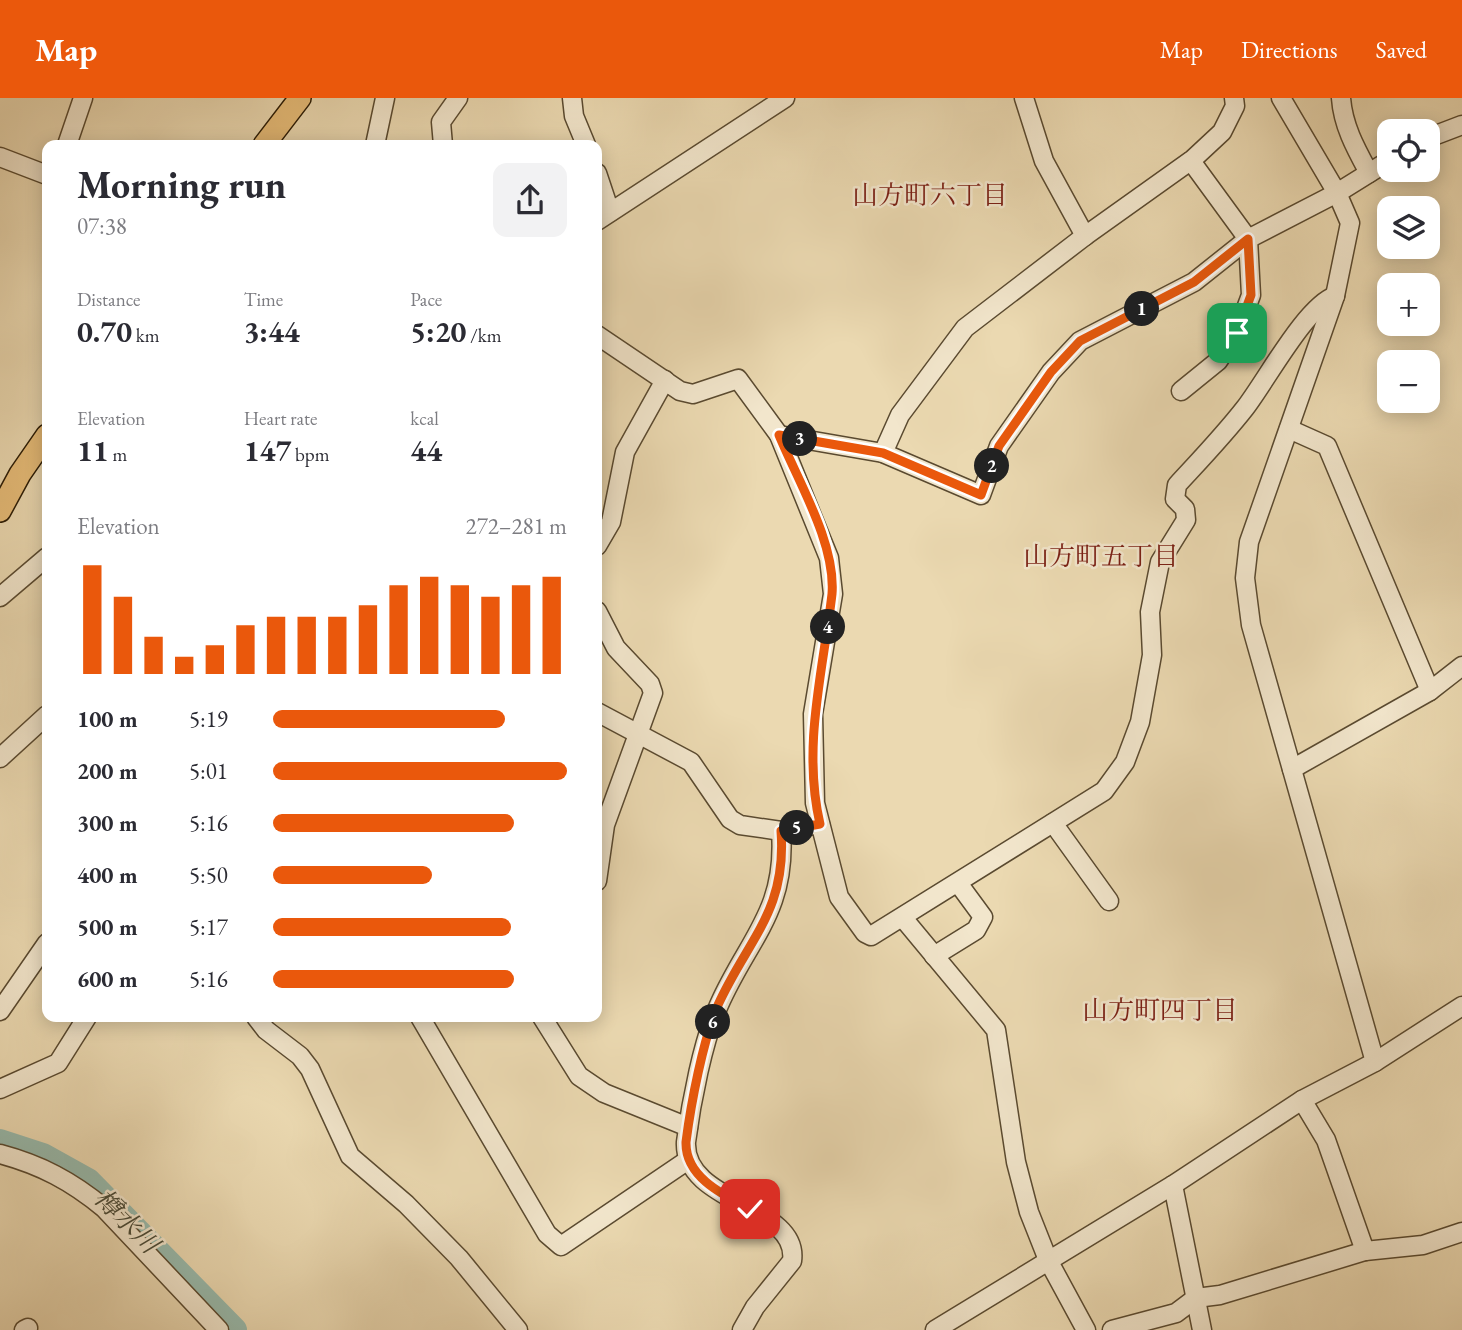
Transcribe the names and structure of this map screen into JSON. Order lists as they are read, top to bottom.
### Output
{
  "districts": ["山方町六丁目", "山方町五丁目", "山方町四丁目"],
  "water": ["樽水川"],
  "page": {
    "header": "Map",
    "nav": ["Map", "Directions", "Saved"],
    "map_buttons": ["+", "−"],
    "heading": ["Morning run", "07:38"],
    "stats": [
      ["Distance", "0.70 km"],
      ["Time", "3:44"],
      ["Pace", "5:20 /km"],
      ["Elevation", "11 m"],
      ["Heart rate", "147 bpm"],
      ["kcal", "44"]
    ],
    "pins": [
      "1",
      "3",
      "2",
      "4",
      "5",
      "6"
    ],
    "chart": ["Elevation", "272–281 m"],
    "list": [
      {
        "name": "100 m",
        "note": "5:19"
      },
      {
        "name": "200 m",
        "note": "5:01"
      },
      {
        "name": "300 m",
        "note": "5:16"
      },
      {
        "name": "400 m",
        "note": "5:50"
      },
      {
        "name": "500 m",
        "note": "5:17"
      },
      {
        "name": "600 m",
        "note": "5:16"
      }
    ]
  }
}
